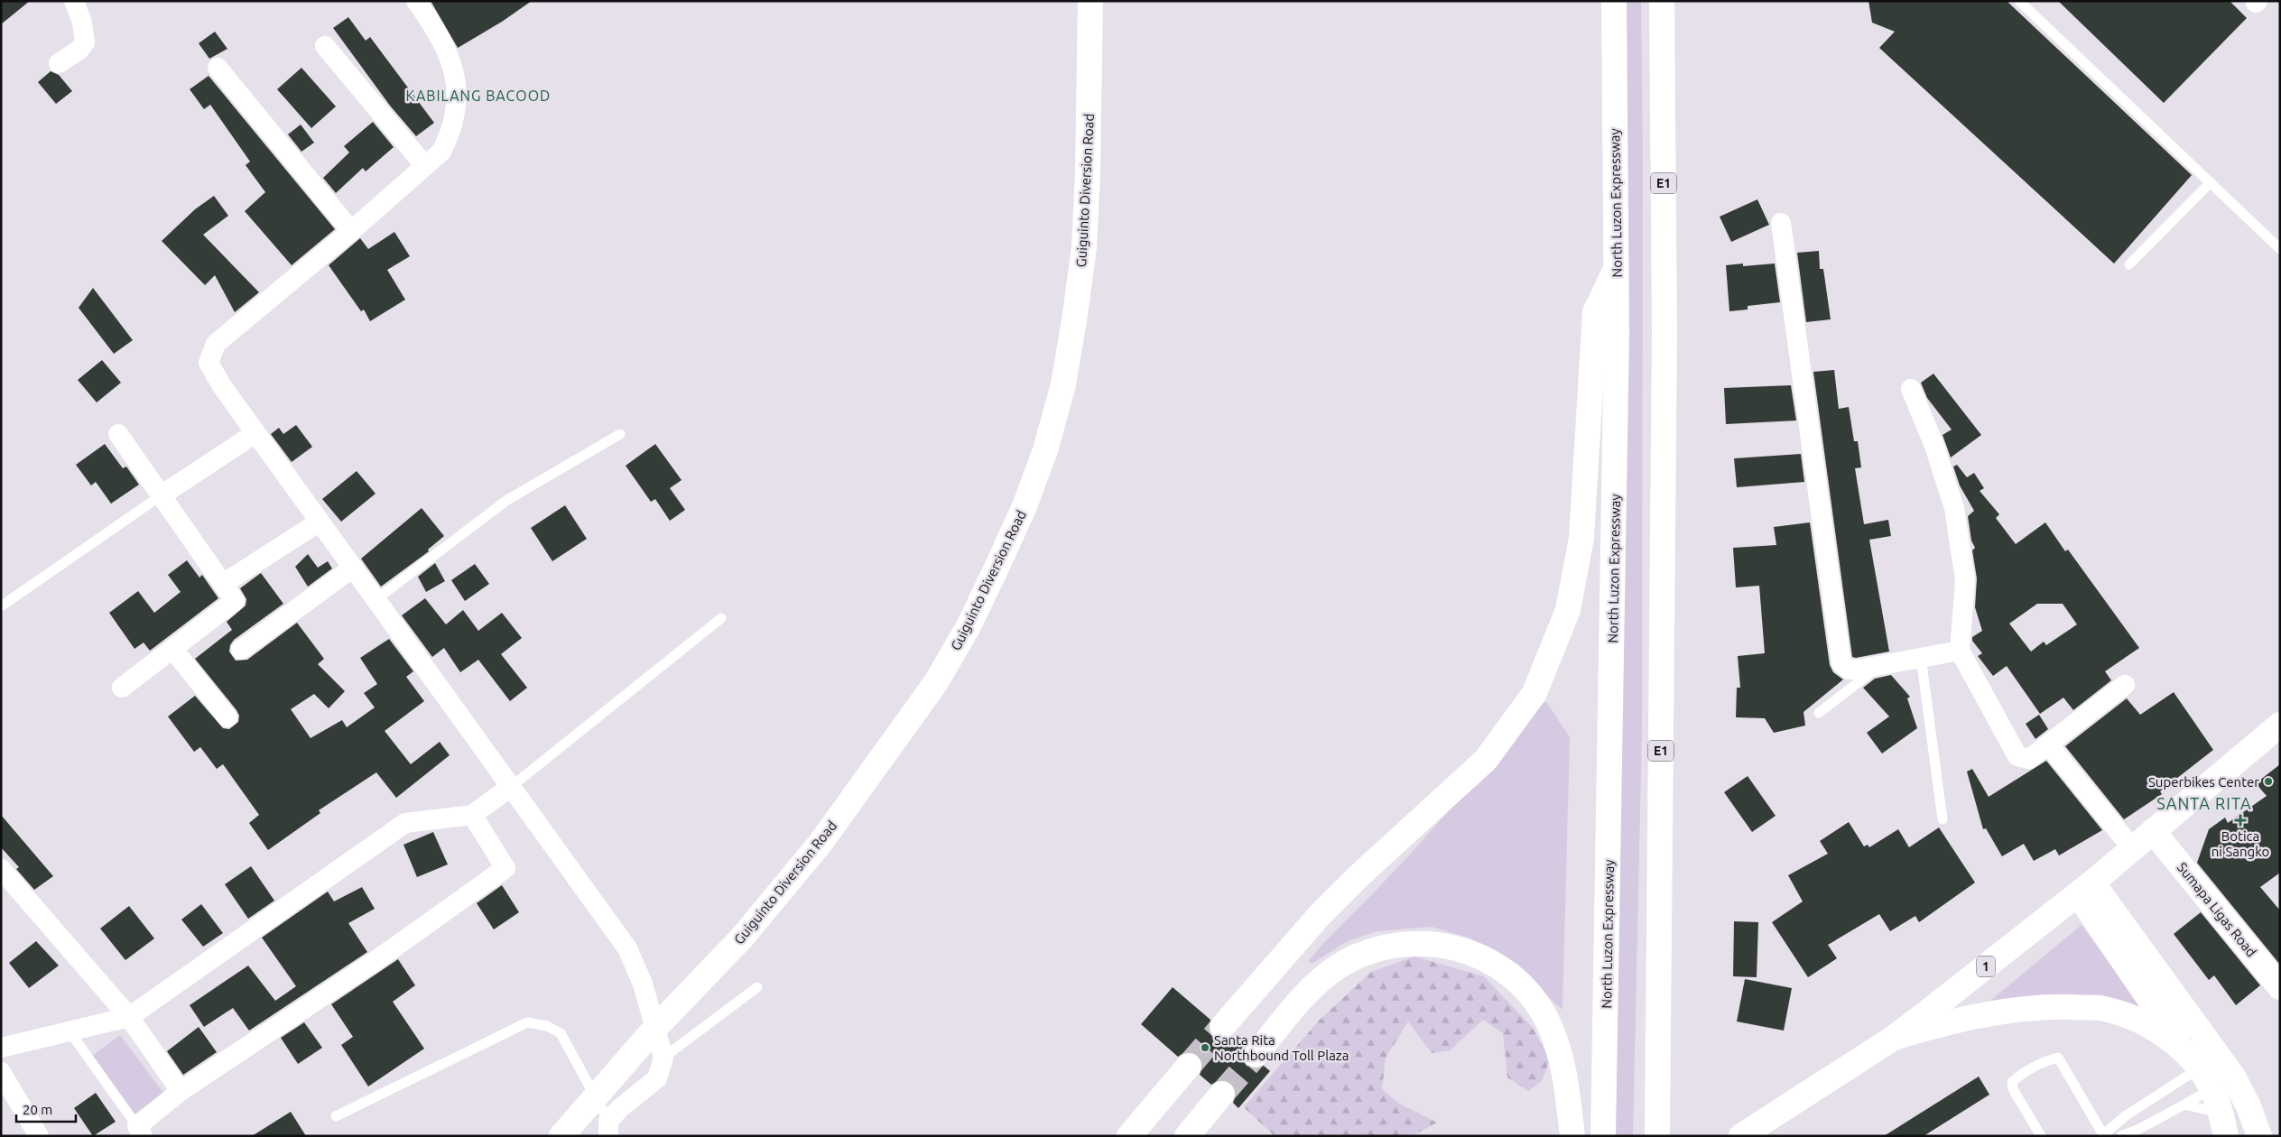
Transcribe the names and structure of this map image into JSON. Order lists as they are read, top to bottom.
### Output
{
  "streets": {
    "main road": [
      "E1",
      "Guiguinto Diversion Road",
      "North Luzon Expressway",
      "Sumapa Ligas Road",
      "1"
    ]
  },
  "crossings": [
    ["Sumapa Ligas Road", "1"]
  ],
  "districts": ["KABILANG BACOOD", "SANTA RITA"],
  "places": {
    "other": ["Superbikes Center", "Santa Rita Northbound Toll Plaza"],
    "health": ["Botica ni Sangko"]
  },
  "scale_bar": "20 m"
}
